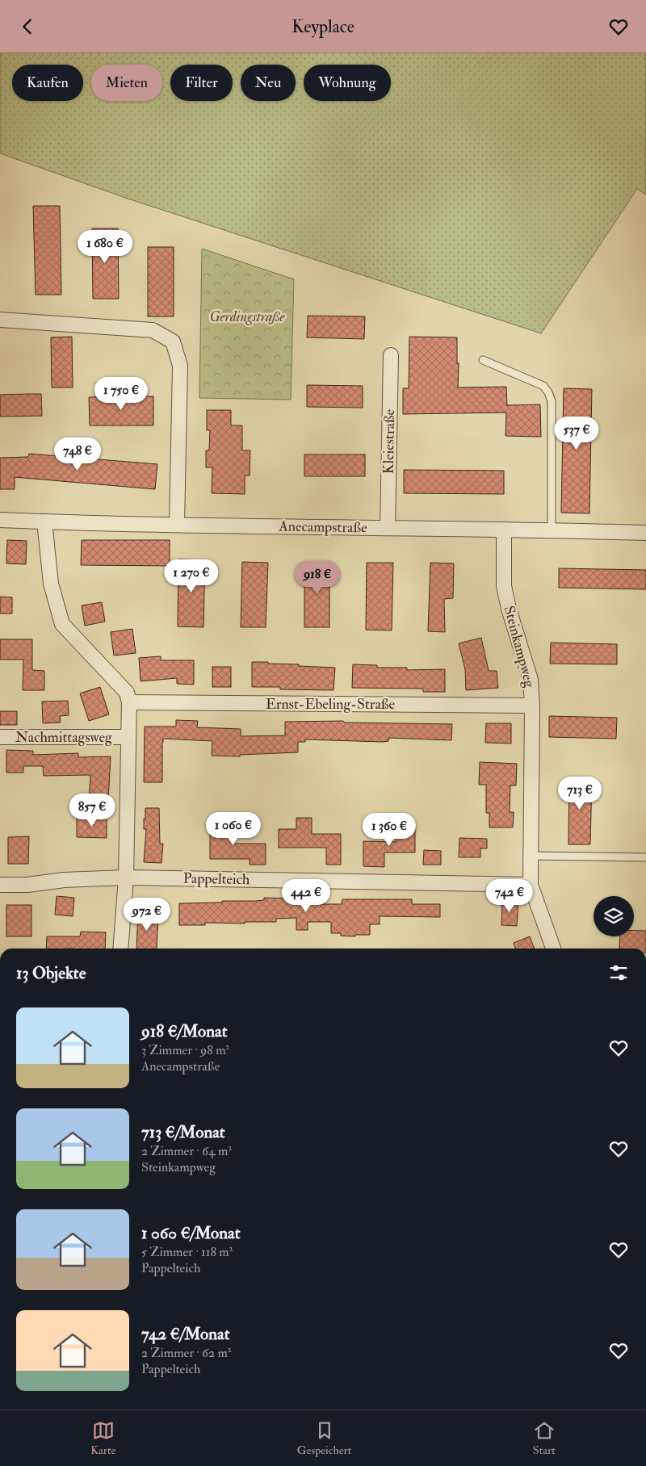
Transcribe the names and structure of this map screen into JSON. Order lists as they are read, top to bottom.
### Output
{
  "streets": {
    "street": [
      "Kleiestraße",
      "Anecampstraße",
      "Steinkampweg",
      "Ernst-Ebeling-Straße",
      "Nachmittagsweg",
      "Pappelteich"
    ]
  },
  "crossings": [
    ["Kleiestraße", "Anecampstraße"],
    ["Anecampstraße", "Steinkampweg"],
    ["Steinkampweg", "Ernst-Ebeling-Straße"],
    ["Steinkampweg", "Pappelteich"]
  ],
  "parks": ["Gerdingstraße"],
  "page": {
    "header": "Keyplace",
    "chip": [
      "Kaufen",
      "Mieten",
      "Filter",
      "Neu",
      "Wohnung"
    ],
    "price": [
      "1 680 €",
      "1 750 €",
      "537 €",
      "748 €",
      "1 270 €",
      "918 €",
      "713 €",
      "857 €",
      "1 060 €",
      "1 360 €",
      "442 €",
      "742 €",
      "972 €"
    ],
    "heading": "13 Objekte",
    "list": [
      {
        "name": "918 €/Monat",
        "note": "3 Zimmer · 98 m² · Anecampstraße"
      },
      {
        "name": "713 €/Monat",
        "note": "2 Zimmer · 64 m² · Steinkampweg"
      },
      {
        "name": "1 060 €/Monat",
        "note": "5 Zimmer · 118 m² · Pappelteich"
      },
      {
        "name": "742 €/Monat",
        "note": "2 Zimmer · 62 m² · Pappelteich"
      }
    ],
    "tabs": ["Karte", "Gespeichert", "Start"]
  }
}
